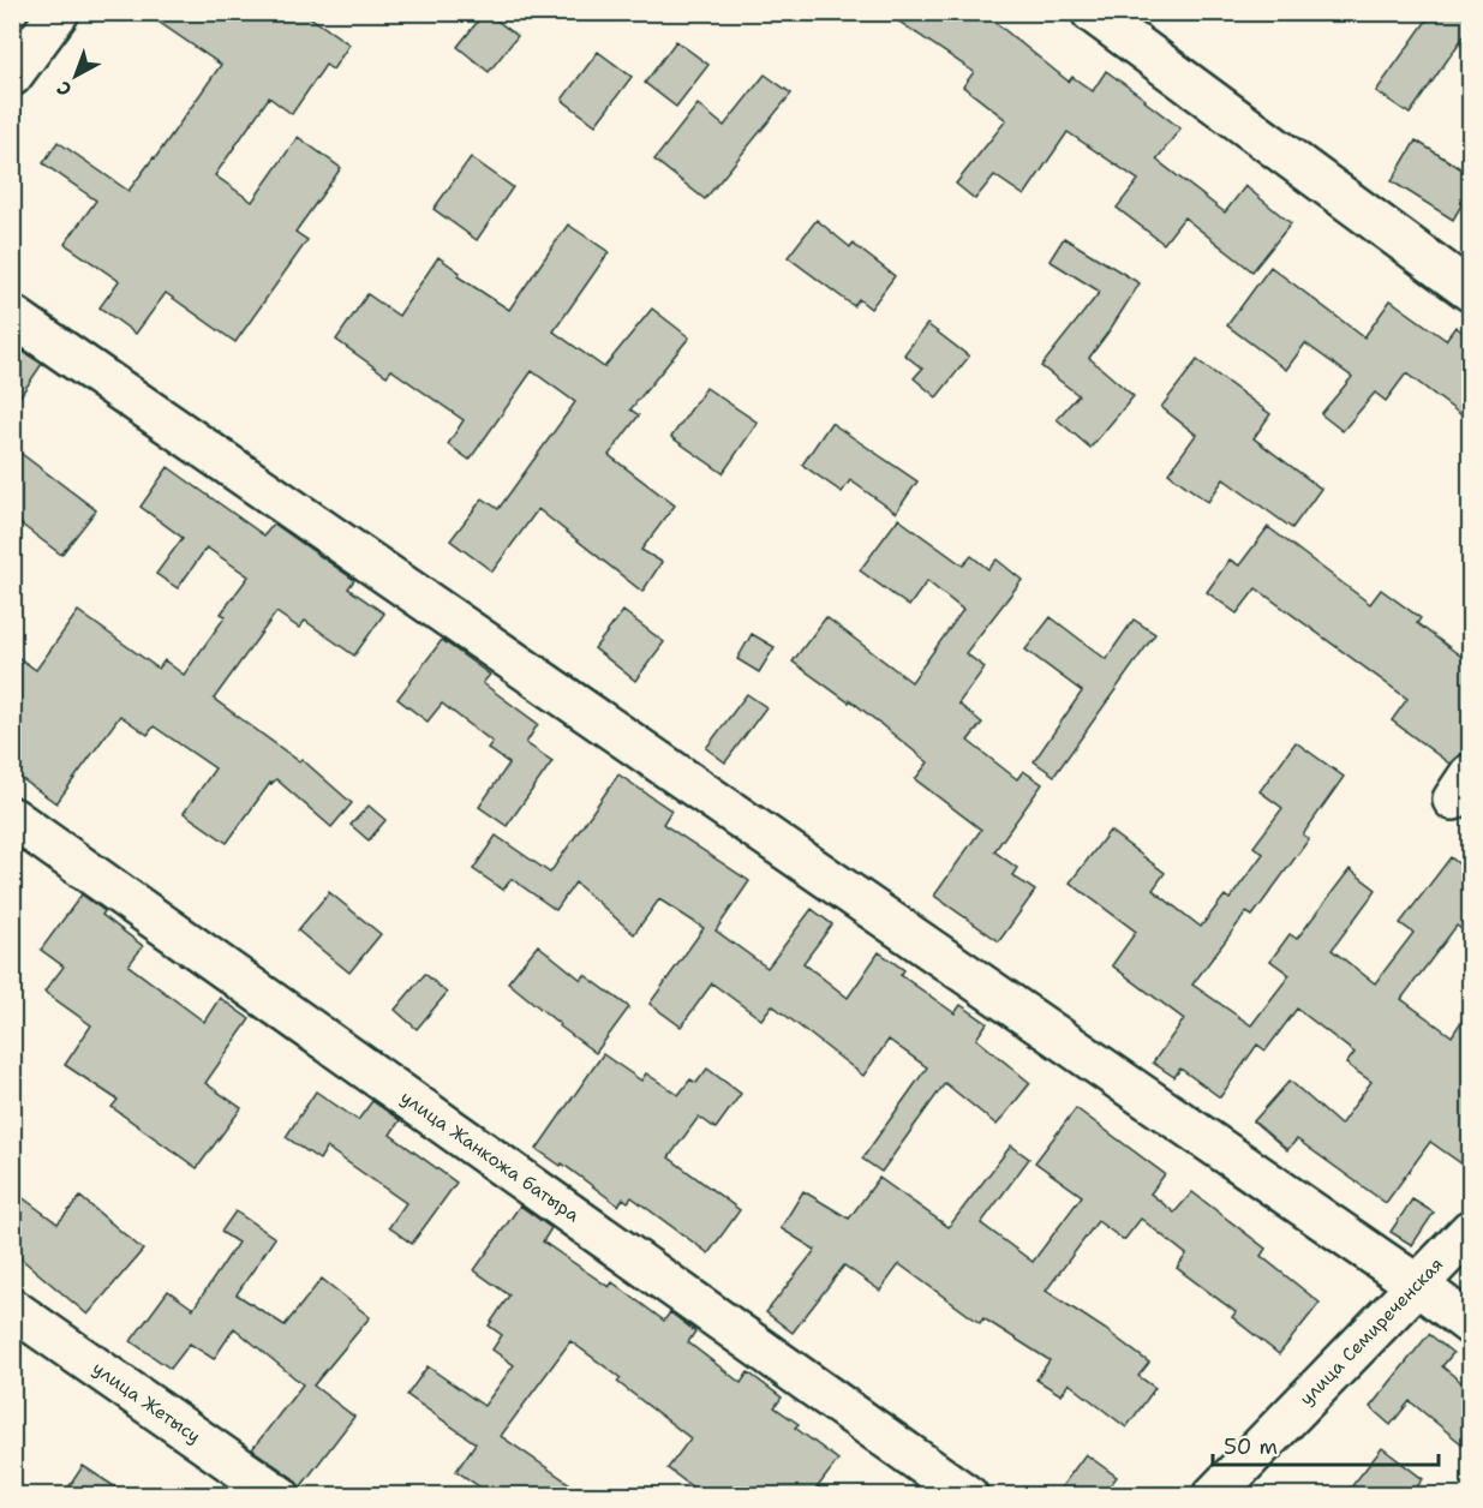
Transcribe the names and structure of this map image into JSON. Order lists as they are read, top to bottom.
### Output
{
  "streets": {
    "street": ["улица Жанкожа батыра", "улица Семиреченская", "улица Жетысу"]
  },
  "scale_bar": "50 m",
  "north": "bottom left"
}
